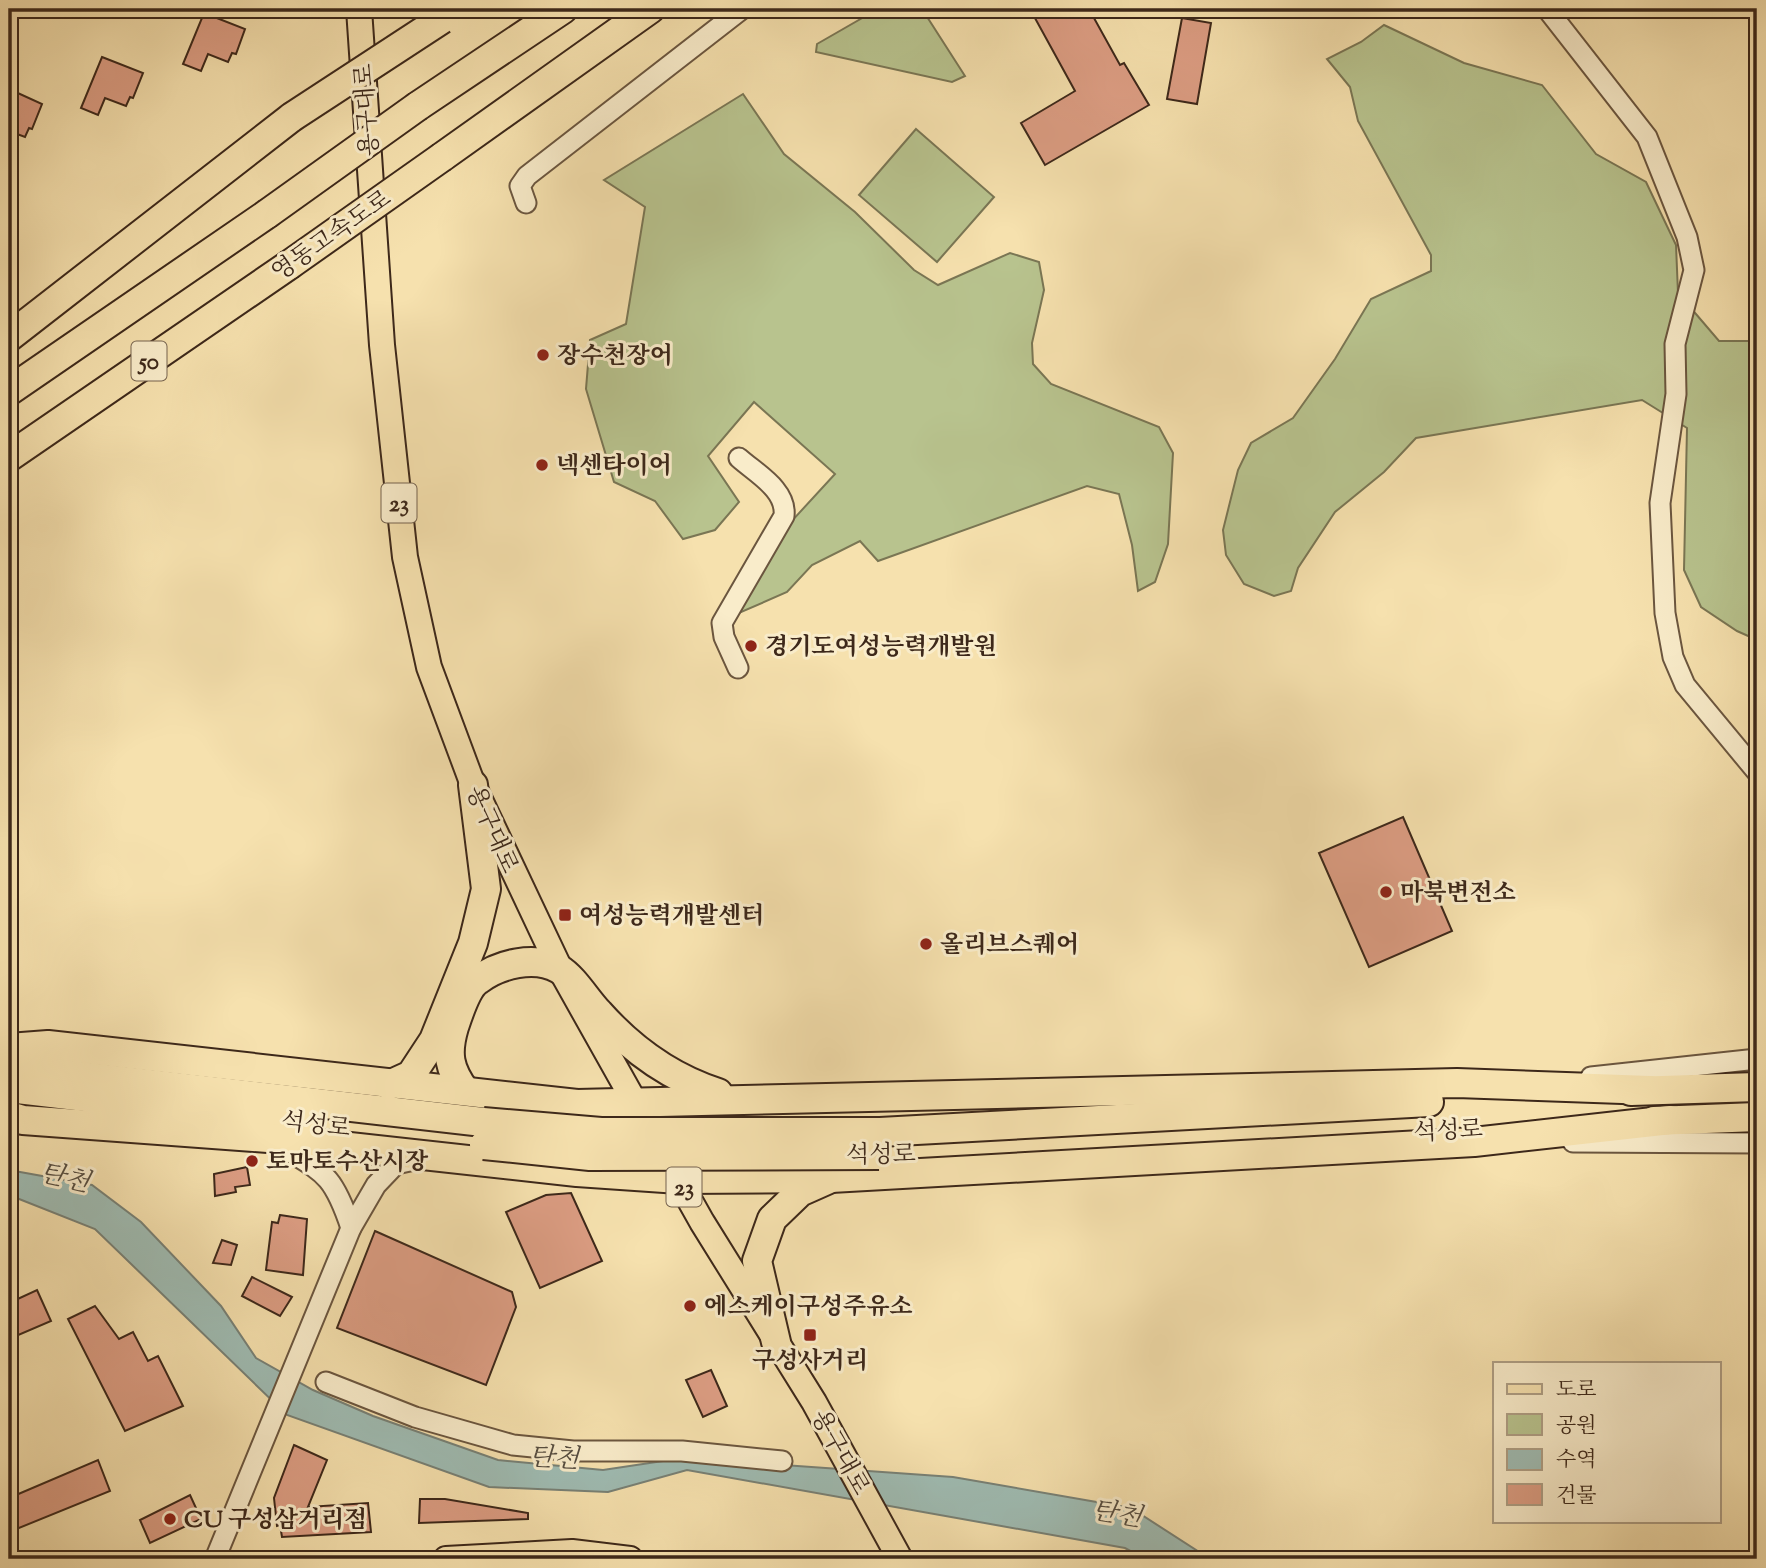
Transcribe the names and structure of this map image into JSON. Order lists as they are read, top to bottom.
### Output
{
  "streets": {
    "highway": ["영동고속도로", "50", "석성로"],
    "main road": ["용구대로", "23"]
  },
  "water": ["탄천"],
  "places": {
    "other": [
      "장수천장어",
      "넥센타이어",
      "경기도여성능력개발원",
      "마북변전소",
      "올리브스퀘어",
      "토마토수산시장",
      "에스케이구성주유소",
      "CU 구성삼거리점"
    ],
    "transit": ["여성능력개발센터", "구성사거리"]
  },
  "legend": [
    "도로",
    "공원",
    "수역",
    "건물"
  ]
}
